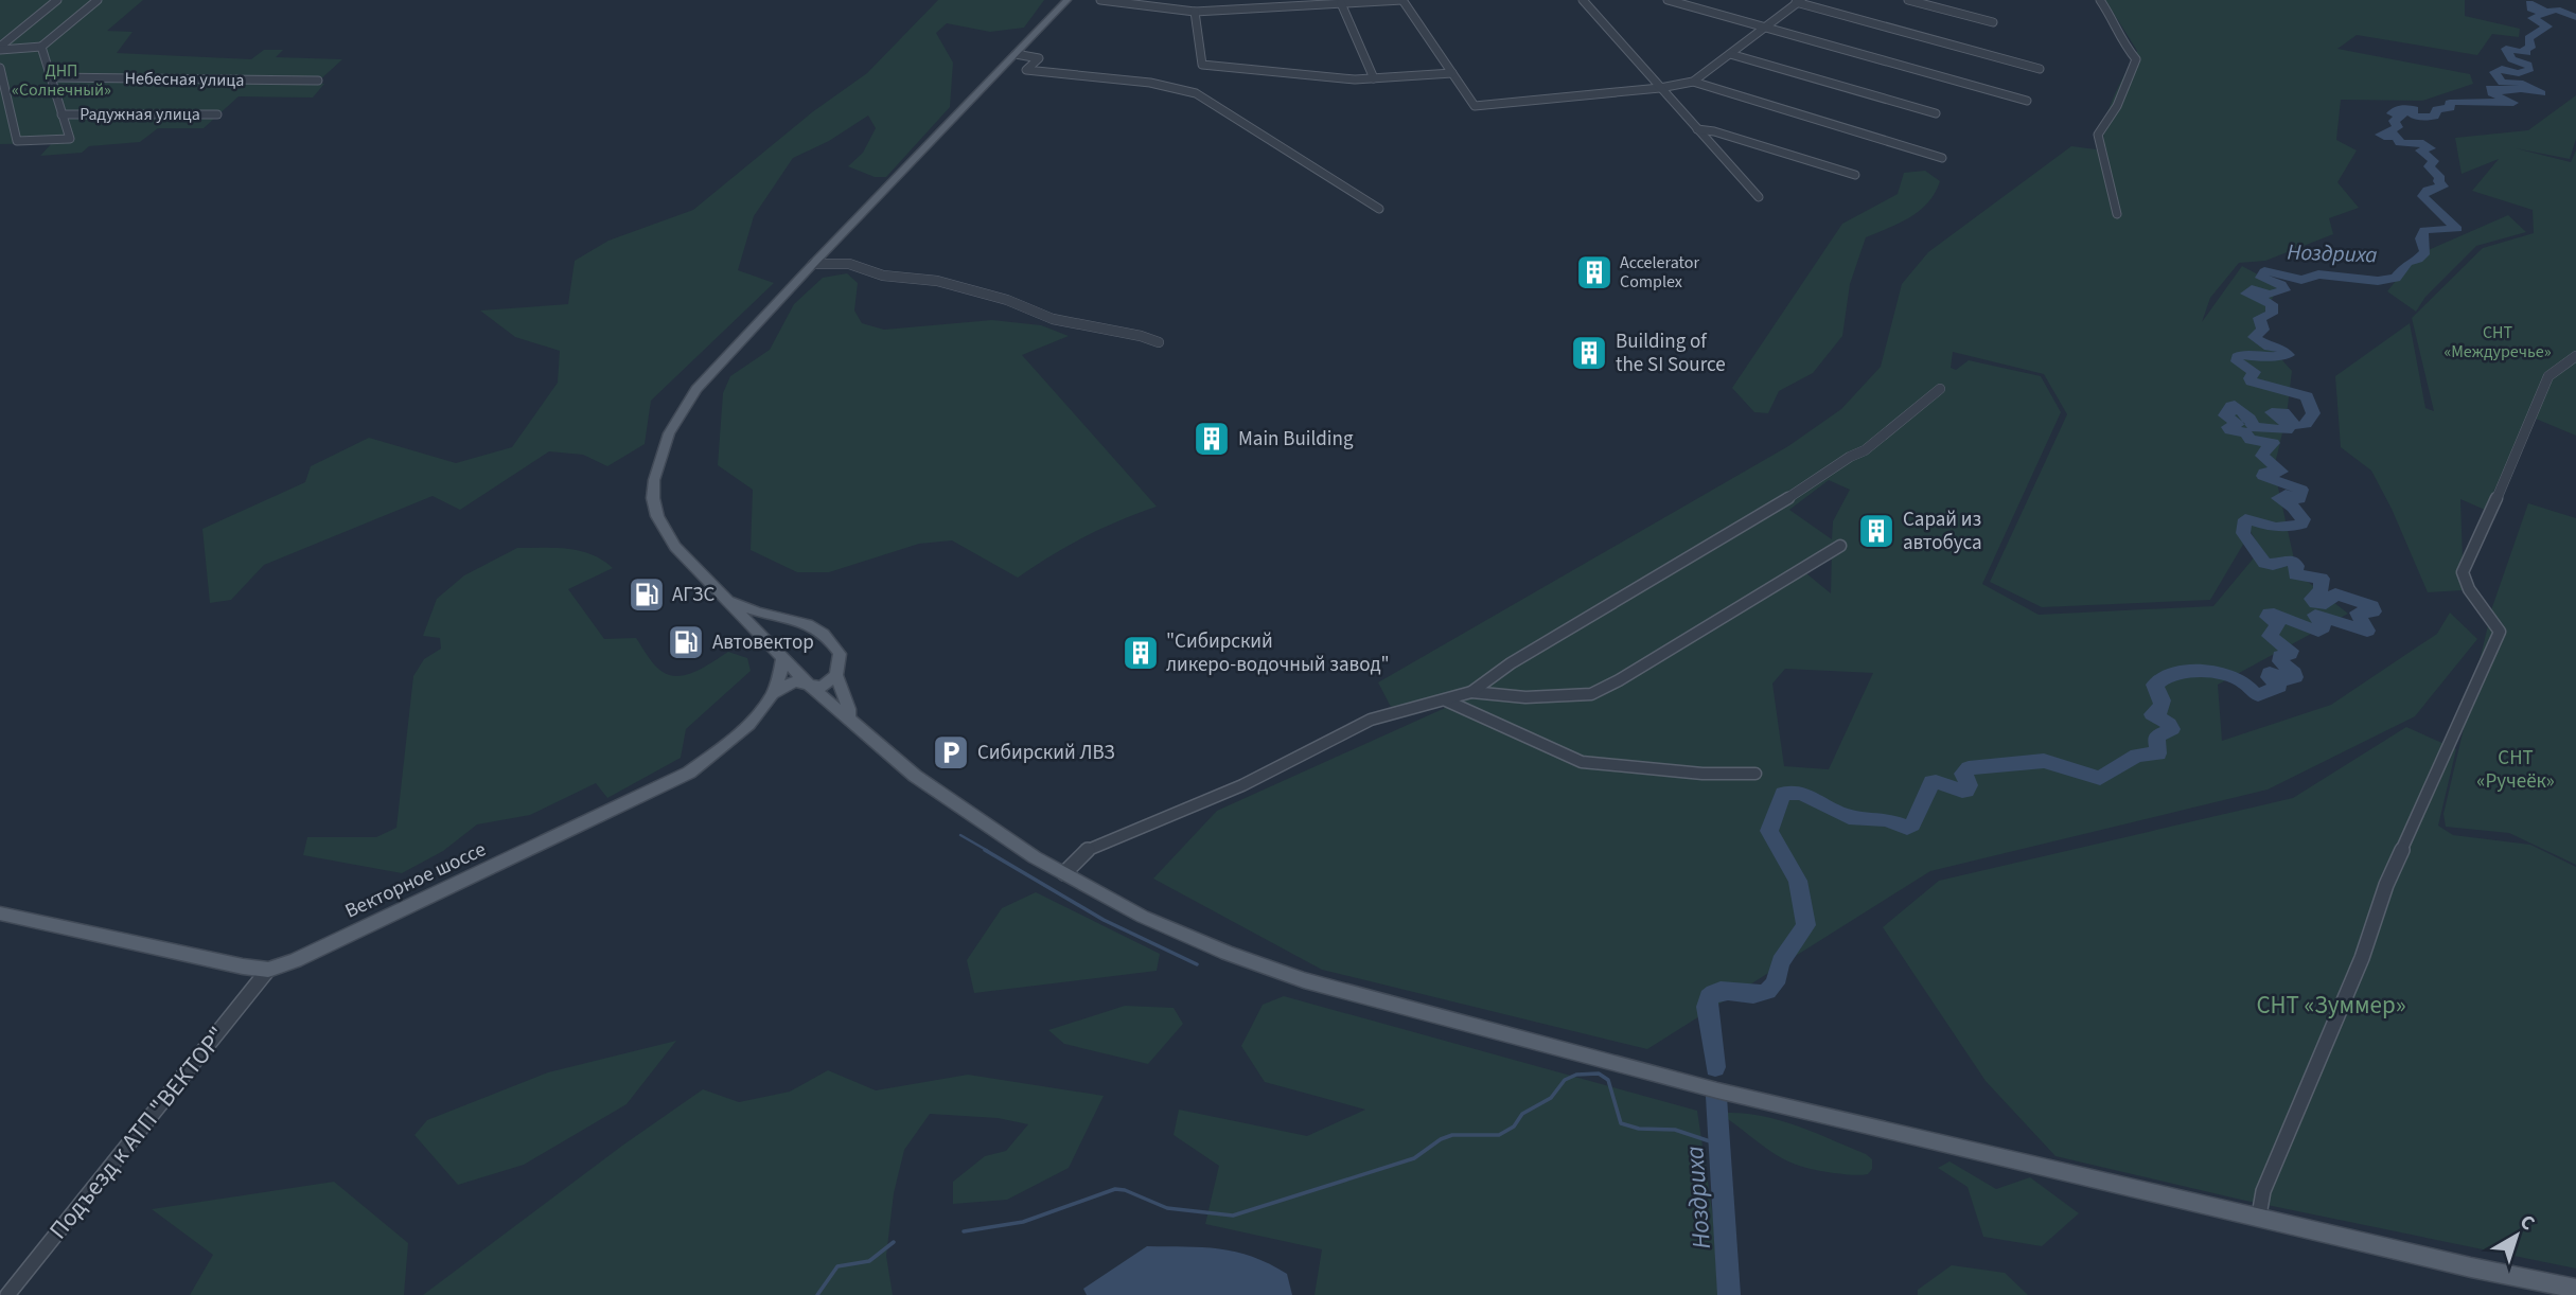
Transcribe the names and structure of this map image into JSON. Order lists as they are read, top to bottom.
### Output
{
  "streets": {
    "main road": ["Векторное шоссе"],
    "street": ["Небесная улица", "Радужная улица", "Подъезд к АТП \"ВЕКТОР\""]
  },
  "crossings": [
    ["Векторное шоссе", "Подъезд к АТП \"ВЕКТОР\""]
  ],
  "water": ["Ноздриха"],
  "parks": [
    "ДНП «Солнечный»",
    "СНТ «Междуречье»",
    "СНТ «Ручеёк»",
    "СНТ «Зуммер»"
  ],
  "places": {
    "building": [
      "Accelerator Complex",
      "Building of the SI Source",
      "Main Building",
      "Сарай из автобуса",
      "\"Сибирский ликеро-водочный завод\""
    ],
    "fuel station": ["АГЗС", "Автовектор"],
    "parking": ["Сибирский ЛВЗ"]
  },
  "north": "top right"
}
